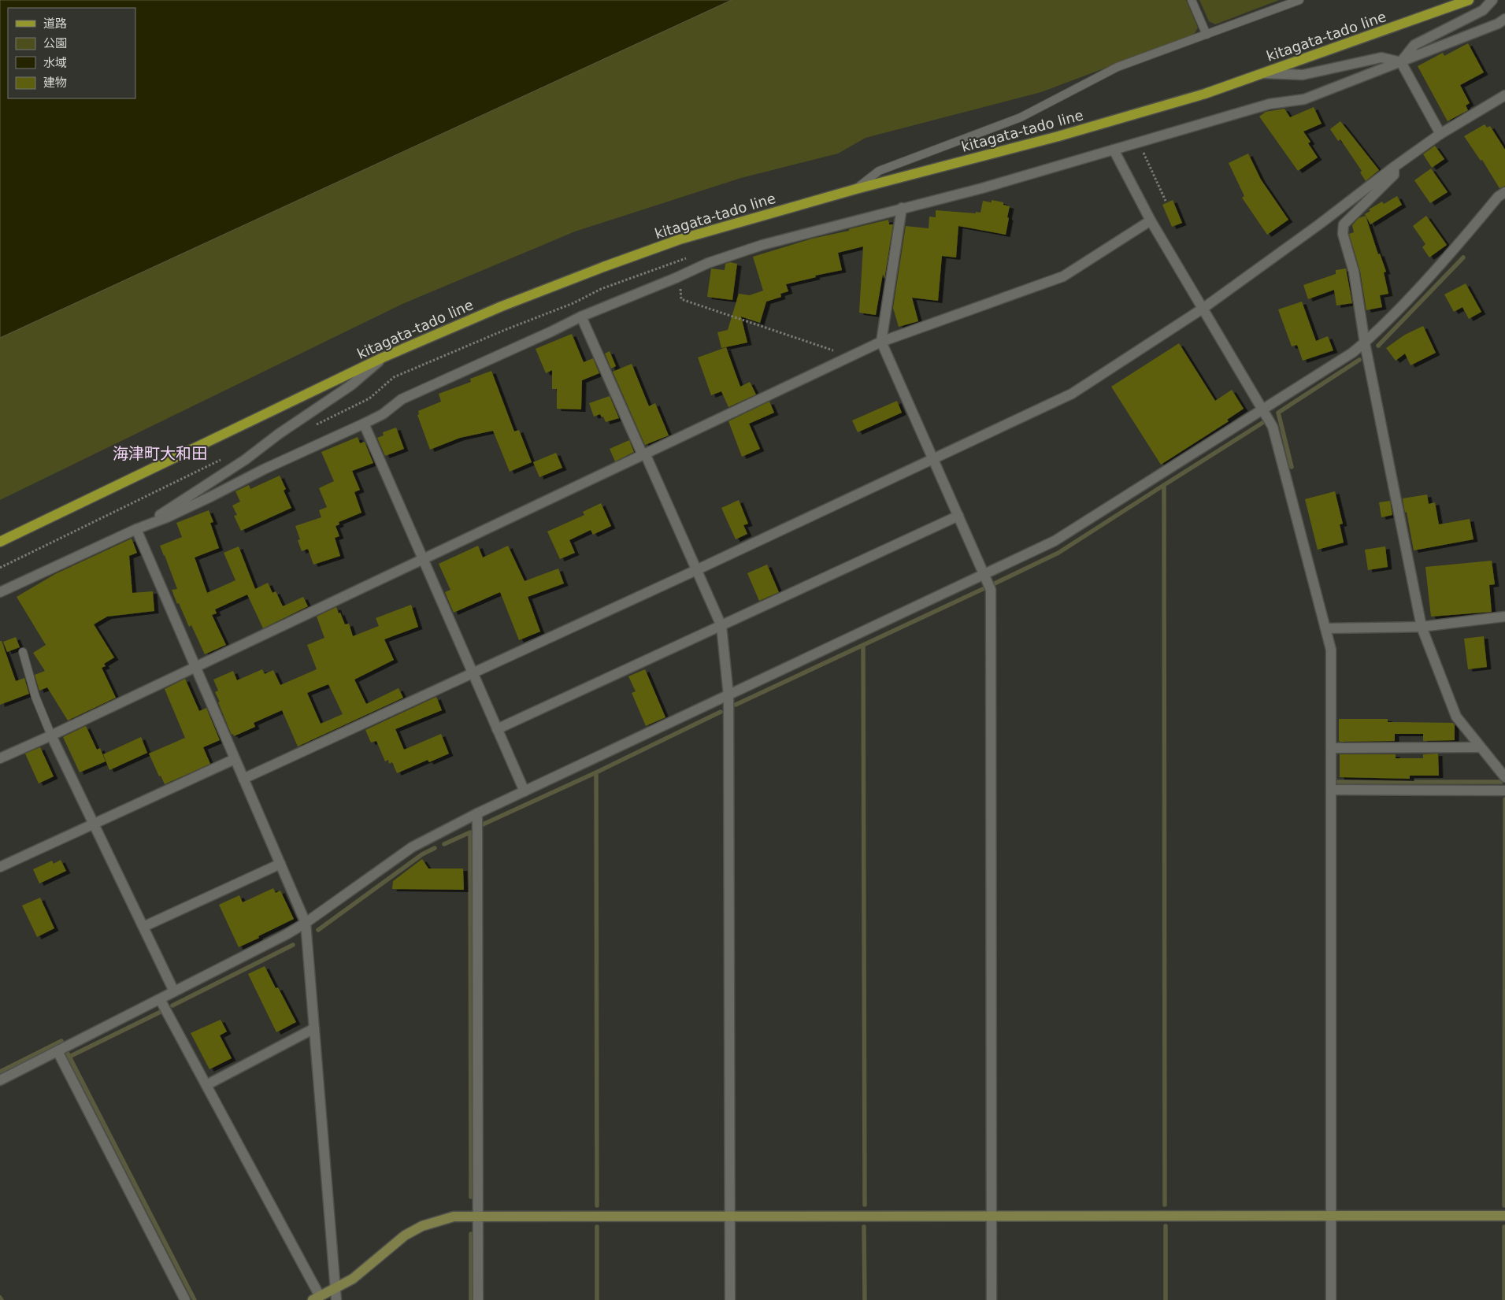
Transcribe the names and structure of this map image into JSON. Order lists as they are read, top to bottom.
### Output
{
  "streets": {
    "main road": ["kitagata-tado line"]
  },
  "districts": ["海津町大和田"],
  "legend": [
    "道路",
    "公園",
    "水域",
    "建物"
  ]
}
